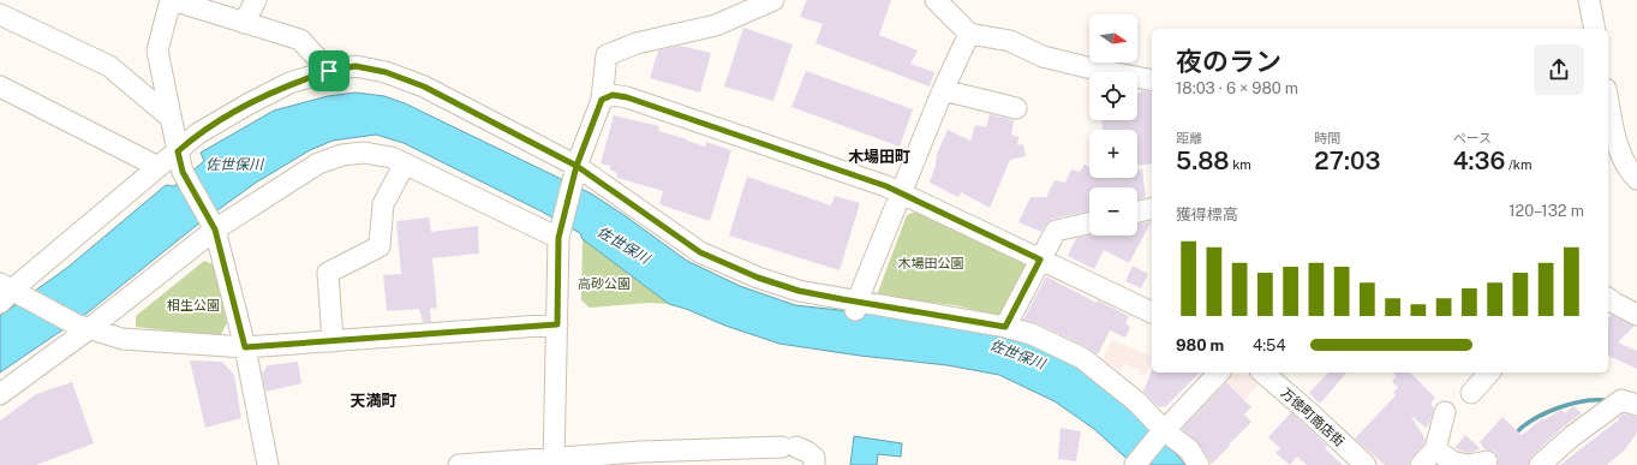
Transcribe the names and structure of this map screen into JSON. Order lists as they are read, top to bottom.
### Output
{
  "streets": {
    "street": ["万徳町商店街"]
  },
  "districts": ["木場田町", "天満町"],
  "water": ["佐世保川"],
  "parks": ["木場田公園", "高砂公園", "相生公園"],
  "north": "right",
  "page": {
    "map_buttons": ["+", "−"],
    "heading": ["夜のラン", "18:03 · 6 × 980 m"],
    "stats": [
      ["距離", "5.88 km"],
      ["時間", "27:03"],
      ["ペース", "4:36 /km"]
    ],
    "chart": ["獲得標高", "120–132 m"],
    "list": [
      {
        "name": "980 m",
        "note": "4:54"
      }
    ]
  }
}
